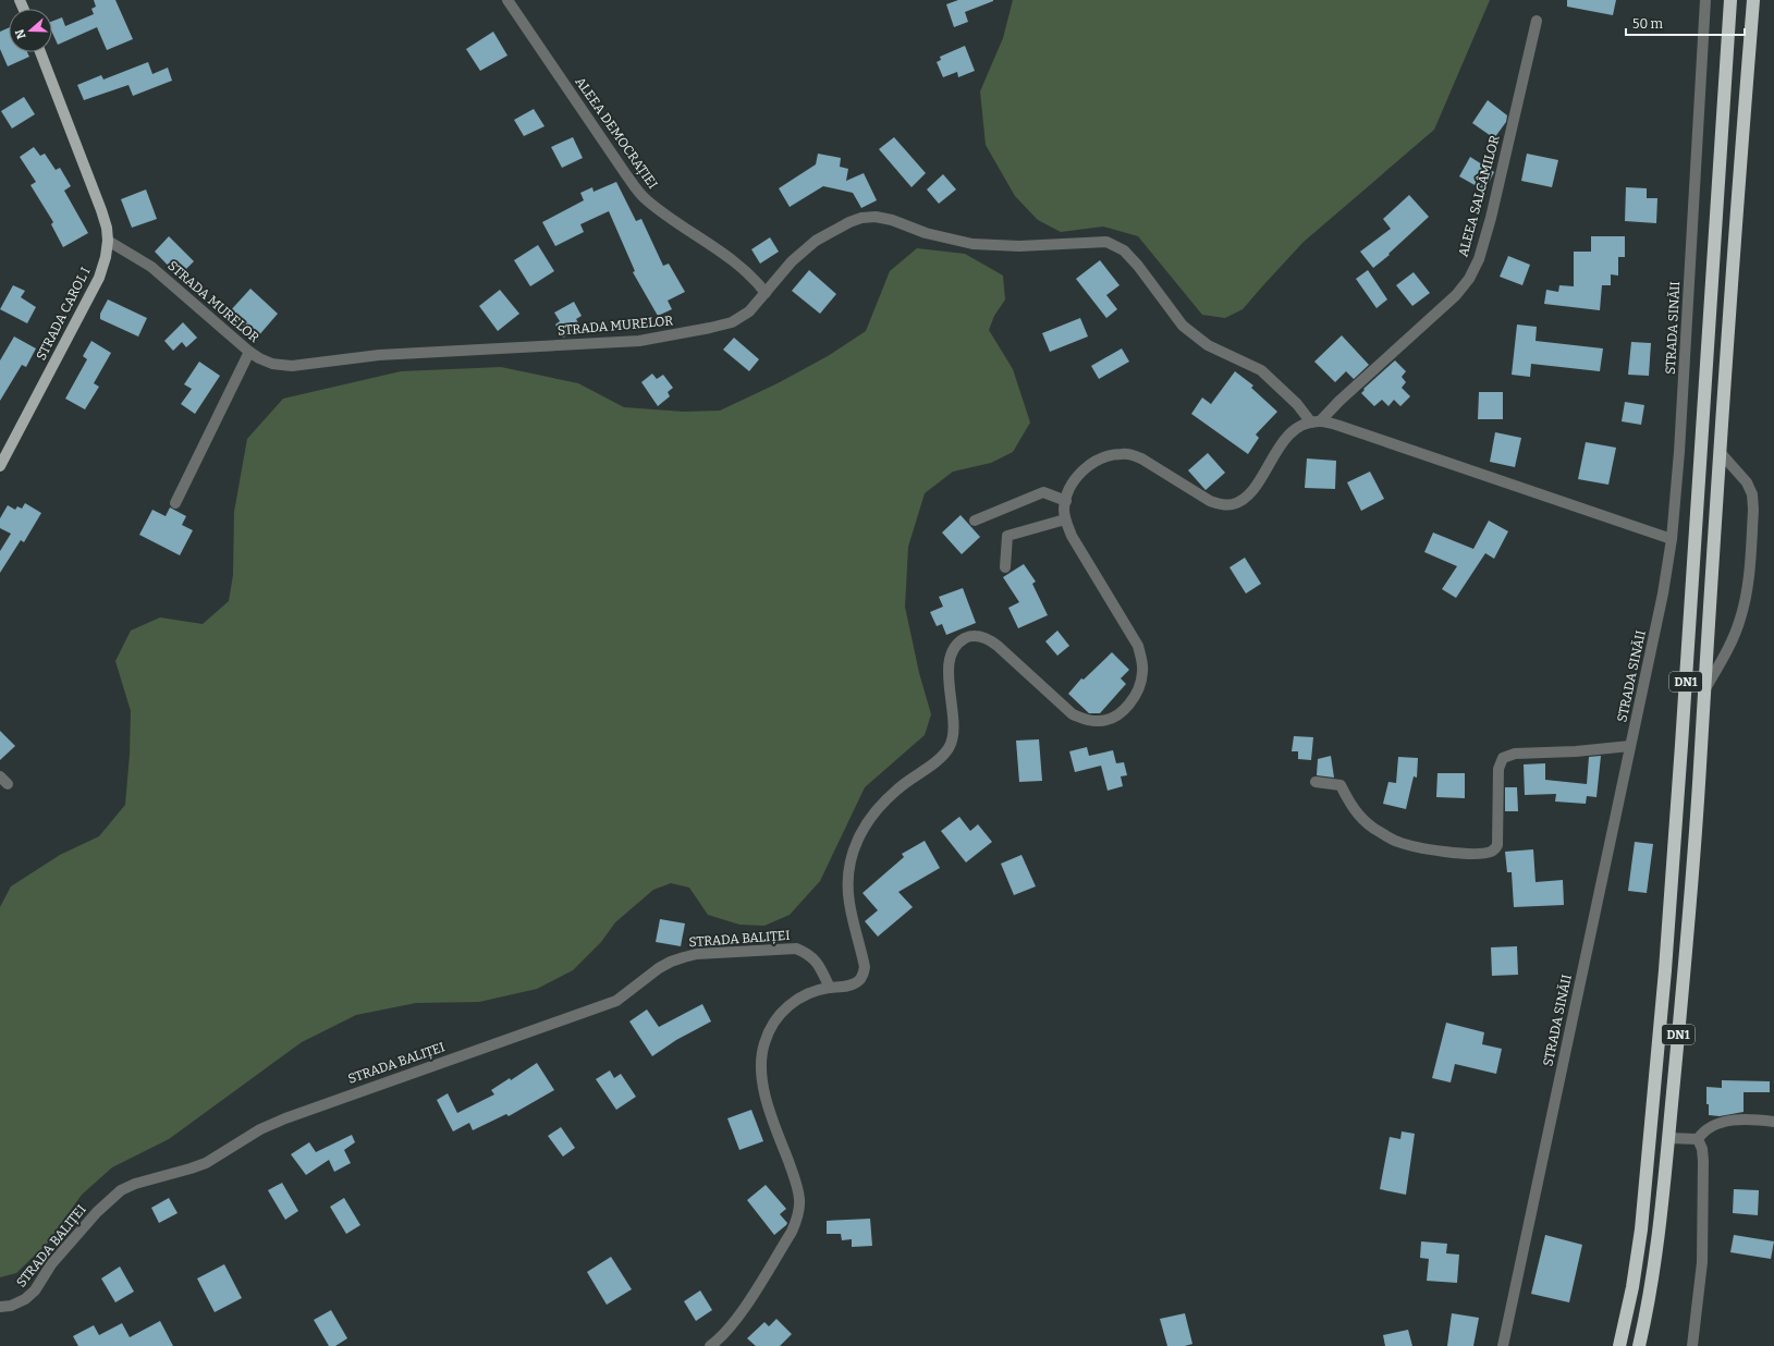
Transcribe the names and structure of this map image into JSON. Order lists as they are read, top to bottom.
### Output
{
  "streets": {
    "highway": ["DN1"],
    "main road": ["STRADA CAROL I"],
    "street": [
      "ALEEA DEMOCRAȚIEI",
      "ALEEA SALCÂMILOR",
      "STRADA MURELOR",
      "STRADA SINĂII",
      "STRADA BALIȚEI"
    ]
  },
  "crossings": [
    ["ALEEA DEMOCRAȚIEI", "STRADA MURELOR"],
    ["ALEEA SALCÂMILOR", "STRADA MURELOR"],
    ["STRADA MURELOR", "STRADA CAROL I"]
  ],
  "scale_bar": "50 m",
  "north": "left"
}
